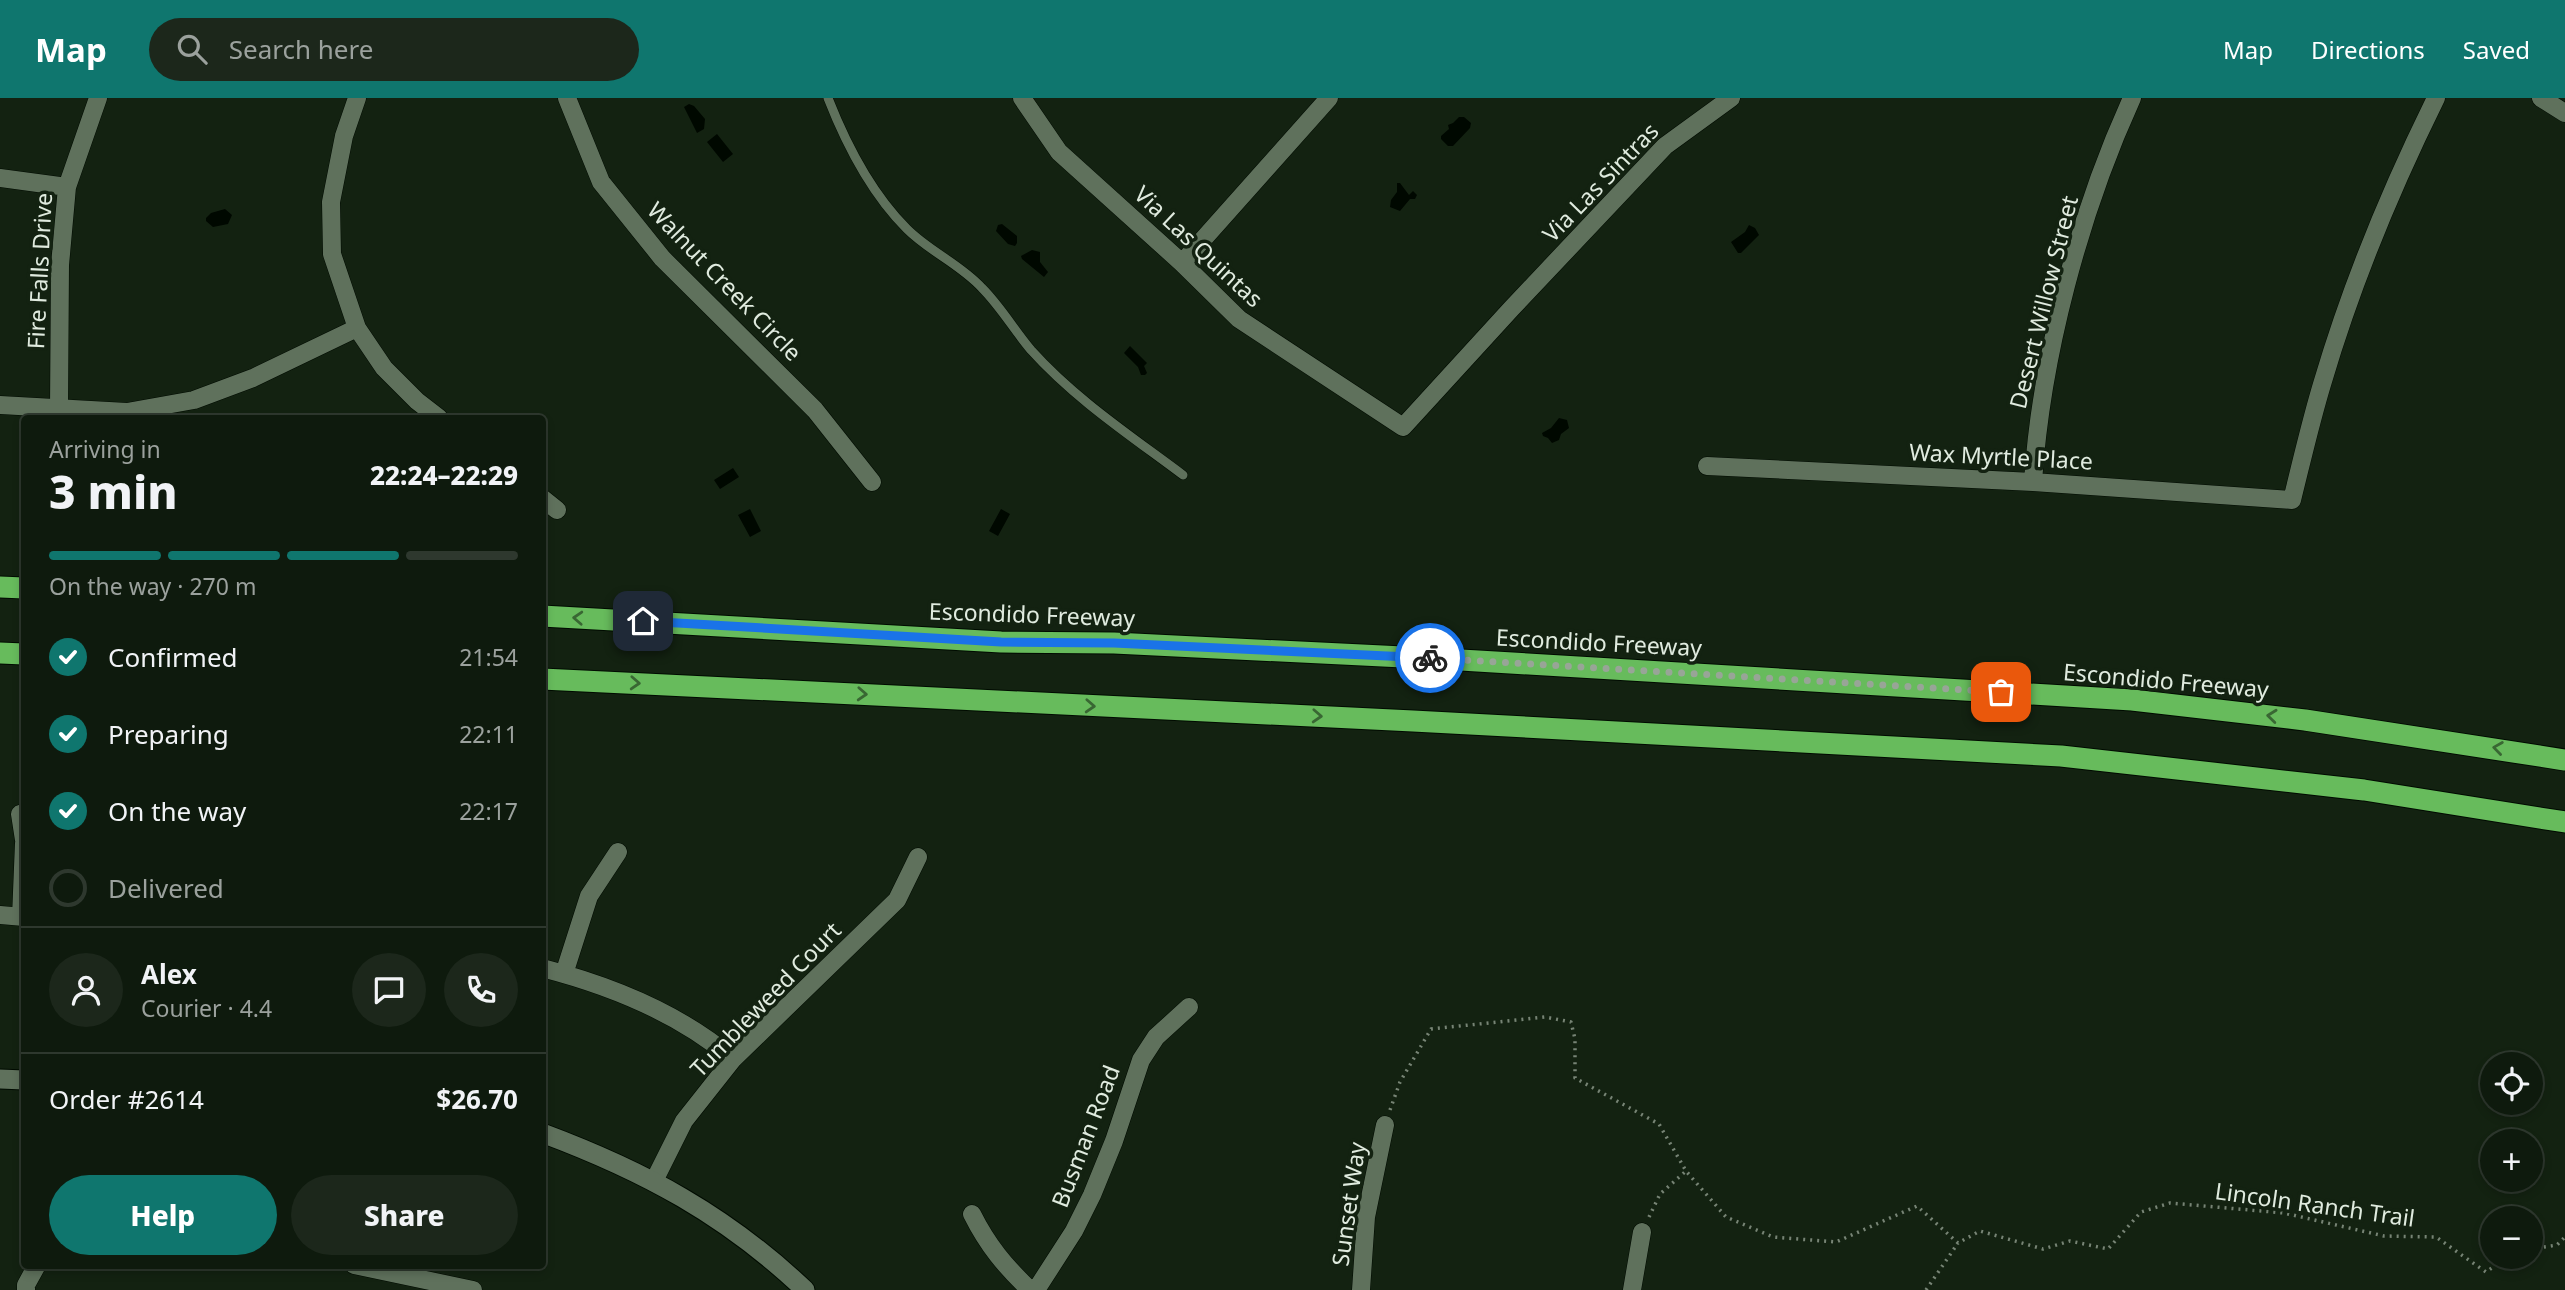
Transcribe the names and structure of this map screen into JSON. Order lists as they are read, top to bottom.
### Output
{
  "streets": {
    "highway": ["Escondido Freeway"],
    "street": [
      "Via Las Sintras",
      "Via Las Quintas",
      "Fire Falls Drive",
      "Walnut Creek Circle",
      "Desert Willow Street",
      "Wax Myrtle Place",
      "Tumbleweed Court",
      "Busman Road",
      "Sunset Way"
    ],
    "path": ["Lincoln Ranch Trail"]
  },
  "crossings": [
    ["Via Las Sintras", "Via Las Quintas"],
    ["Desert Willow Street", "Wax Myrtle Place"]
  ],
  "page": {
    "header": "Map",
    "search": "Search here",
    "nav": ["Map", "Directions", "Saved"],
    "heading": ["3 min", "Arriving in", "22:24–22:29"],
    "panel": [
      "Alex",
      "Courier · 4.4",
      "Order #2614",
      "$26.70"
    ],
    "bar": "On the way · 270 m",
    "list": [
      ["Confirmed", "21:54"],
      ["Preparing", "22:11"],
      ["On the way", "22:17"],
      "Delivered"
    ],
    "map_buttons": ["+", "−"],
    "buttons": ["Help", "Share"]
  }
}
